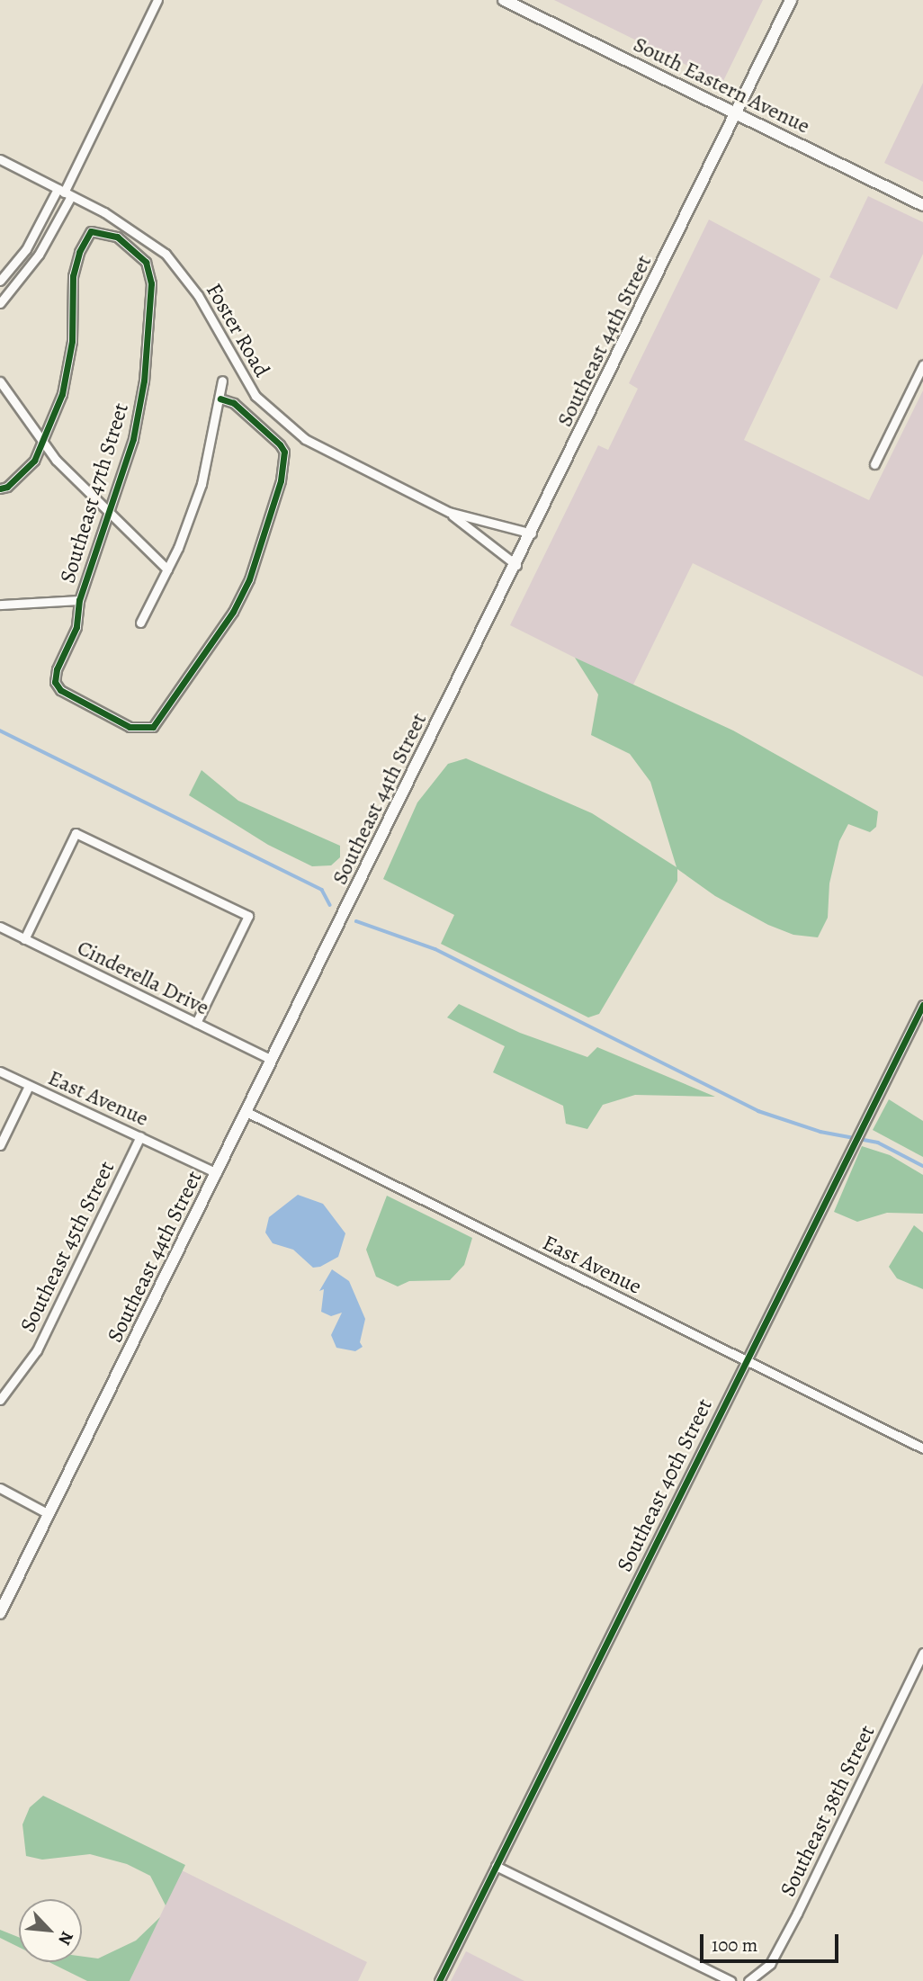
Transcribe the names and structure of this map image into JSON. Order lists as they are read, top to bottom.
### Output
{
  "streets": {
    "main road": ["South Eastern Avenue", "Southeast 44th Street"],
    "street": [
      "Foster Road",
      "Southeast 47th Street",
      "Cinderella Drive",
      "East Avenue",
      "Southeast 45th Street",
      "Southeast 40th Street",
      "Southeast 38th Street"
    ]
  },
  "crossings": [
    ["South Eastern Avenue", "Southeast 44th Street"],
    ["Foster Road", "Southeast 44th Street"],
    ["Southeast 44th Street", "Cinderella Drive"],
    ["Southeast 44th Street", "East Avenue"],
    ["East Avenue", "Southeast 45th Street"],
    ["East Avenue", "Southeast 40th Street"]
  ],
  "scale_bar": "100 m",
  "north": "bottom right"
}
